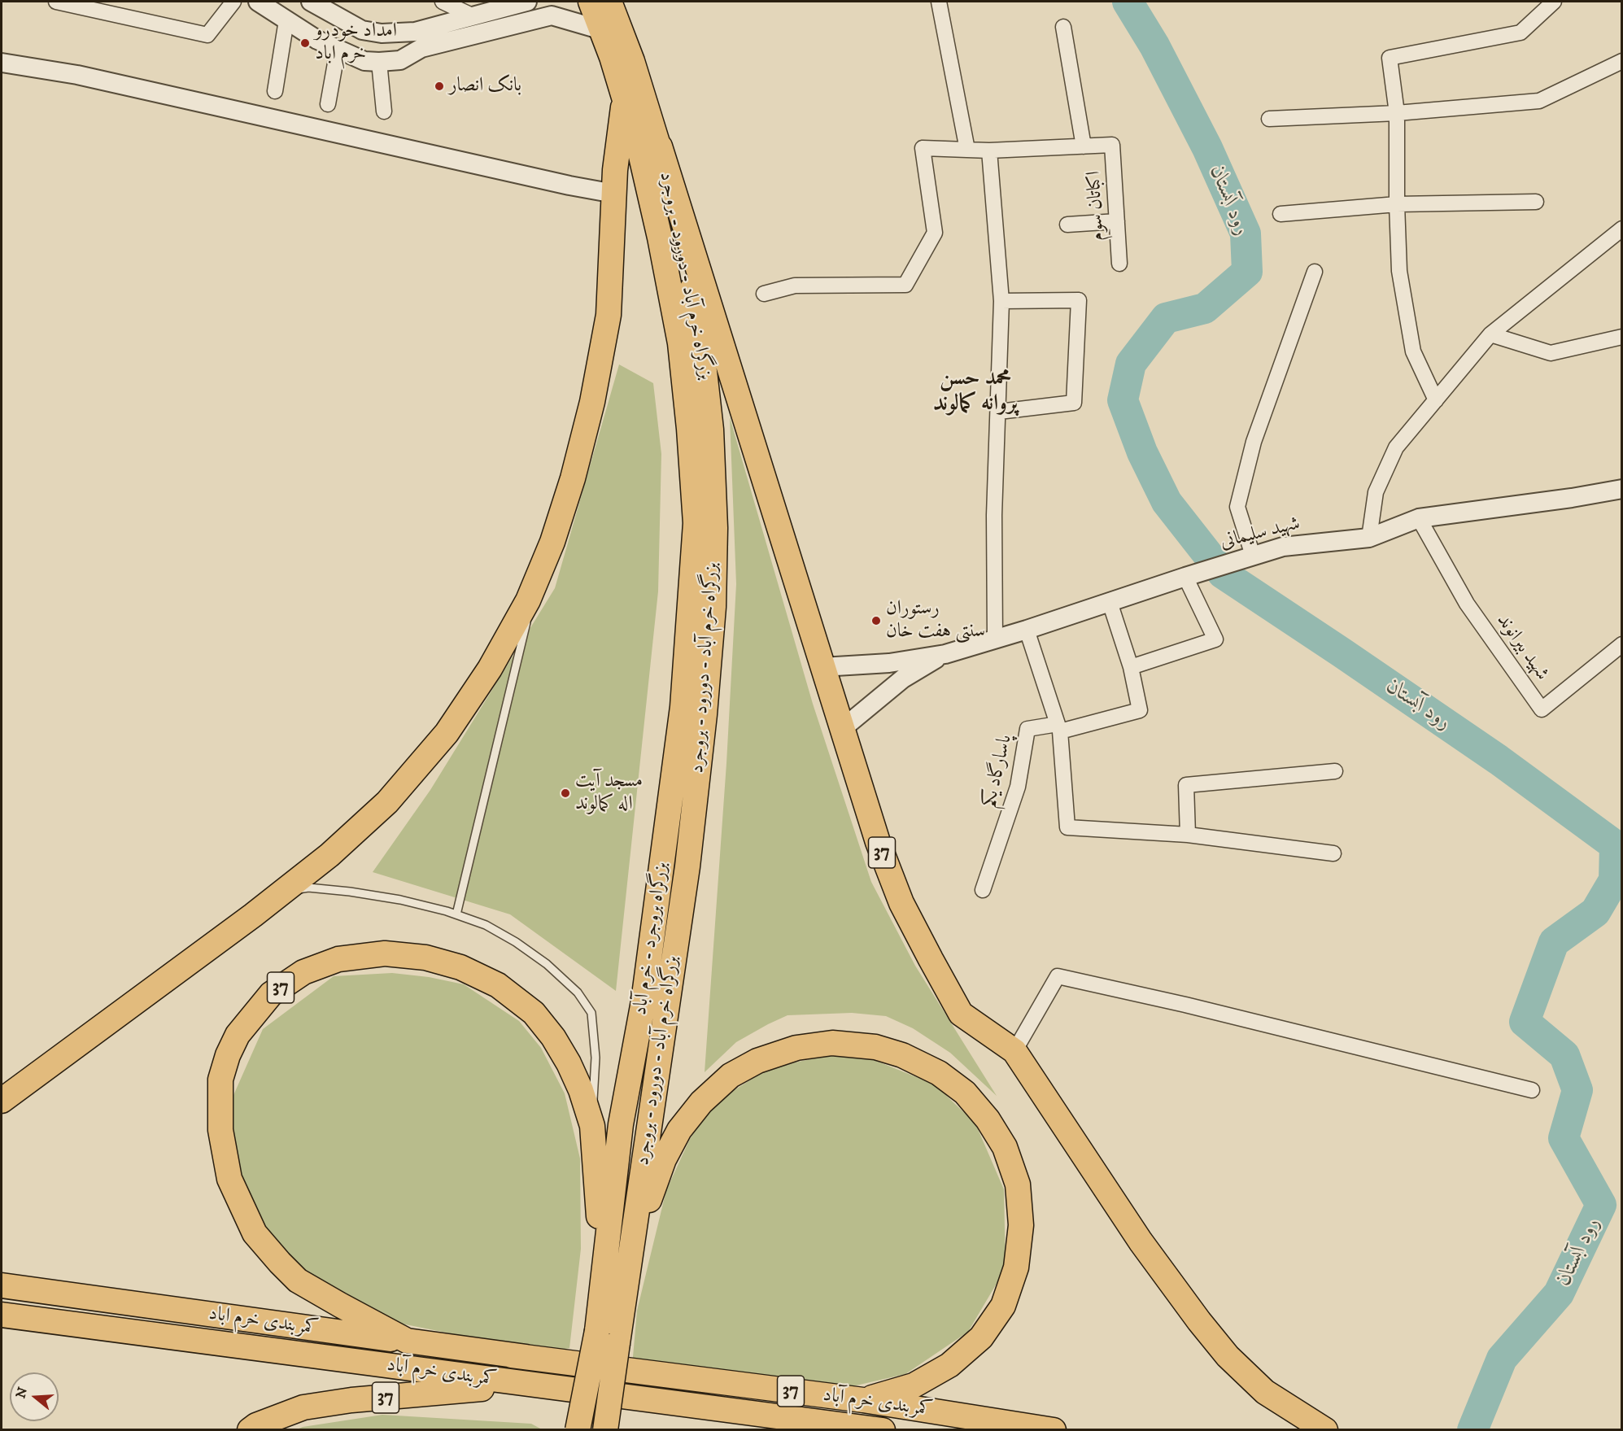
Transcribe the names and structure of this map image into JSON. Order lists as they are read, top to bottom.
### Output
{
  "streets": {
    "highway": [
      "بزرگراه خرم آباد - دورود - بروجرد",
      "37",
      "بزرگراه بروجرد - خرم آباد",
      "کمربندی خرم اباد",
      "کمربندی خرم آباد"
    ],
    "street": [
      "اکباتان سوم",
      "شهید سلیمانی",
      "شهید بیرانوند",
      "پاسارگاد یکم"
    ]
  },
  "crossings": [
    ["بزرگراه خرم آباد - دورود - بروجرد", "37"],
    ["بزرگراه خرم آباد - دورود - بروجرد", "بزرگراه بروجرد - خرم آباد"],
    ["شهید سلیمانی", "شهید بیرانوند"],
    ["شهید سلیمانی", "37"],
    ["37", "بزرگراه بروجرد - خرم آباد"],
    ["37", "کمربندی خرم اباد"],
    ["37", "کمربندی خرم آباد"],
    ["کمربندی خرم اباد", "کمربندی خرم آباد"]
  ],
  "districts": ["محمد حسن پروانه کمالوند"],
  "water": ["رود آبستان"],
  "places": [
    "امداد خودرو خرم اباد",
    "بانک انصار",
    "رستوران سنتی هفت خان",
    "مسجد آیت اله کمالوند"
  ],
  "north": "left"
}
